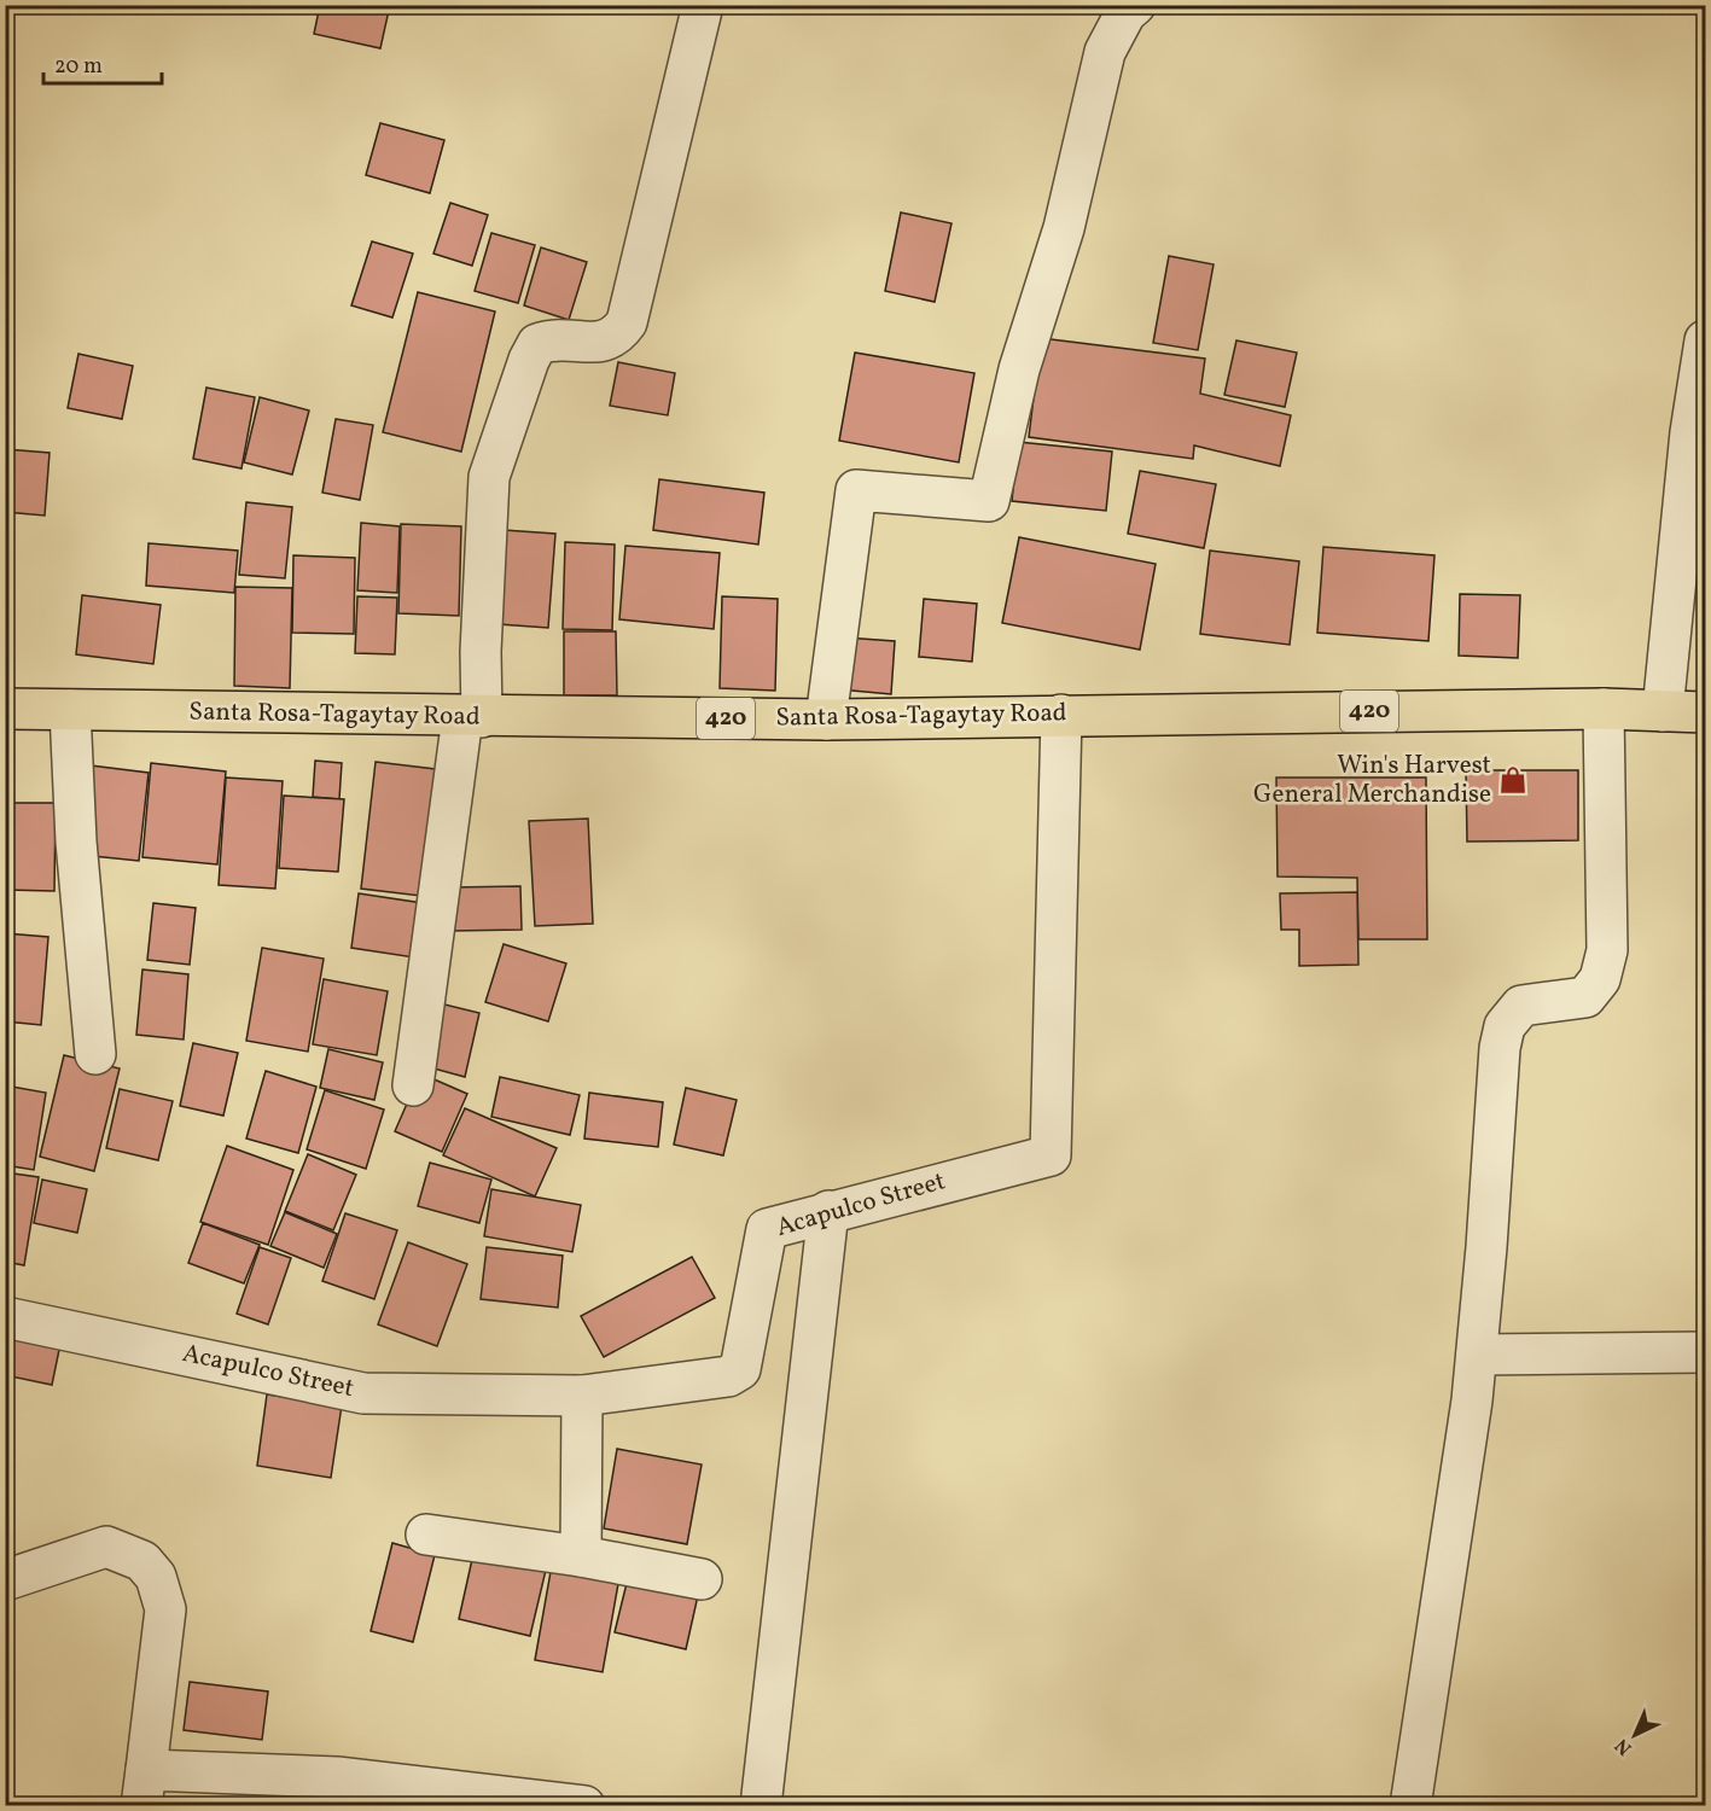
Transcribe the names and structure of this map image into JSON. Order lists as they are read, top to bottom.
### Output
{
  "streets": {
    "main road": ["420", "Santa Rosa-Tagaytay Road"],
    "street": ["Acapulco Street"]
  },
  "crossings": [
    ["Santa Rosa-Tagaytay Road", "Acapulco Street"]
  ],
  "places": {
    "shop": ["Win's Harvest General Merchandise"]
  },
  "scale_bar": "20 m",
  "north": "bottom left"
}
